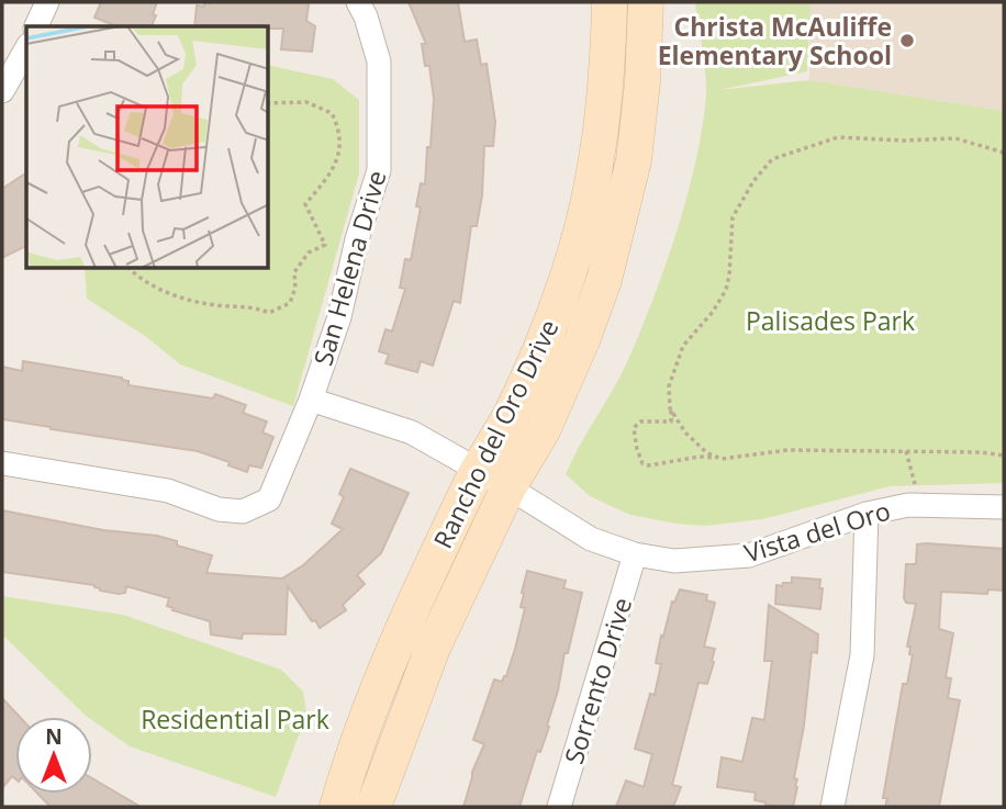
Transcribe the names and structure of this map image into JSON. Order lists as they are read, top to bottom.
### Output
{
  "streets": {
    "main road": ["Rancho del Oro Drive"],
    "street": ["San Helena Drive", "Vista del Oro", "Sorrento Drive"]
  },
  "crossings": [
    ["San Helena Drive", "Vista del Oro"],
    ["Rancho del Oro Drive", "Vista del Oro"],
    ["Vista del Oro", "Sorrento Drive"]
  ],
  "parks": ["Palisades Park", "Residential Park"],
  "places": ["Christa McAuliffe Elementary School"],
  "north": "top"
}
